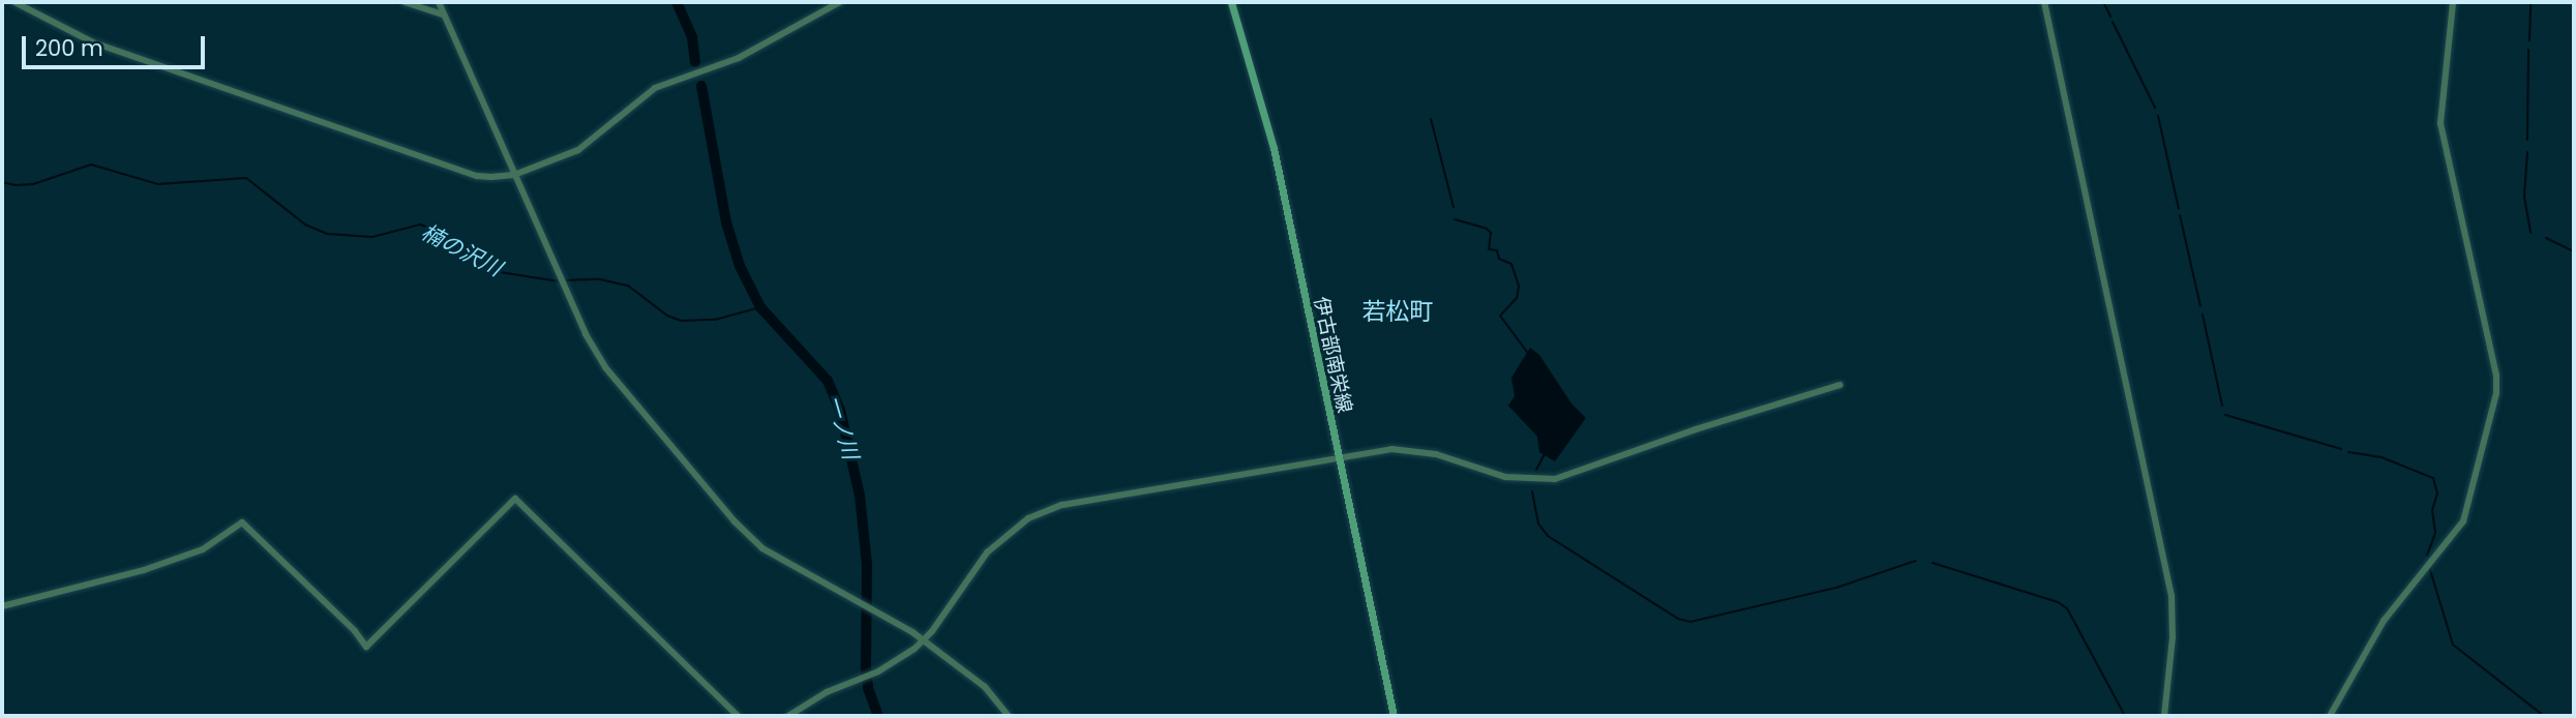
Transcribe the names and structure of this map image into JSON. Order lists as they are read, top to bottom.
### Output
{
  "streets": {
    "main road": ["伊古部南栄線"]
  },
  "districts": ["若松町"],
  "water": ["楠の沢川", "一ノ川"],
  "scale_bar": "200 m"
}
